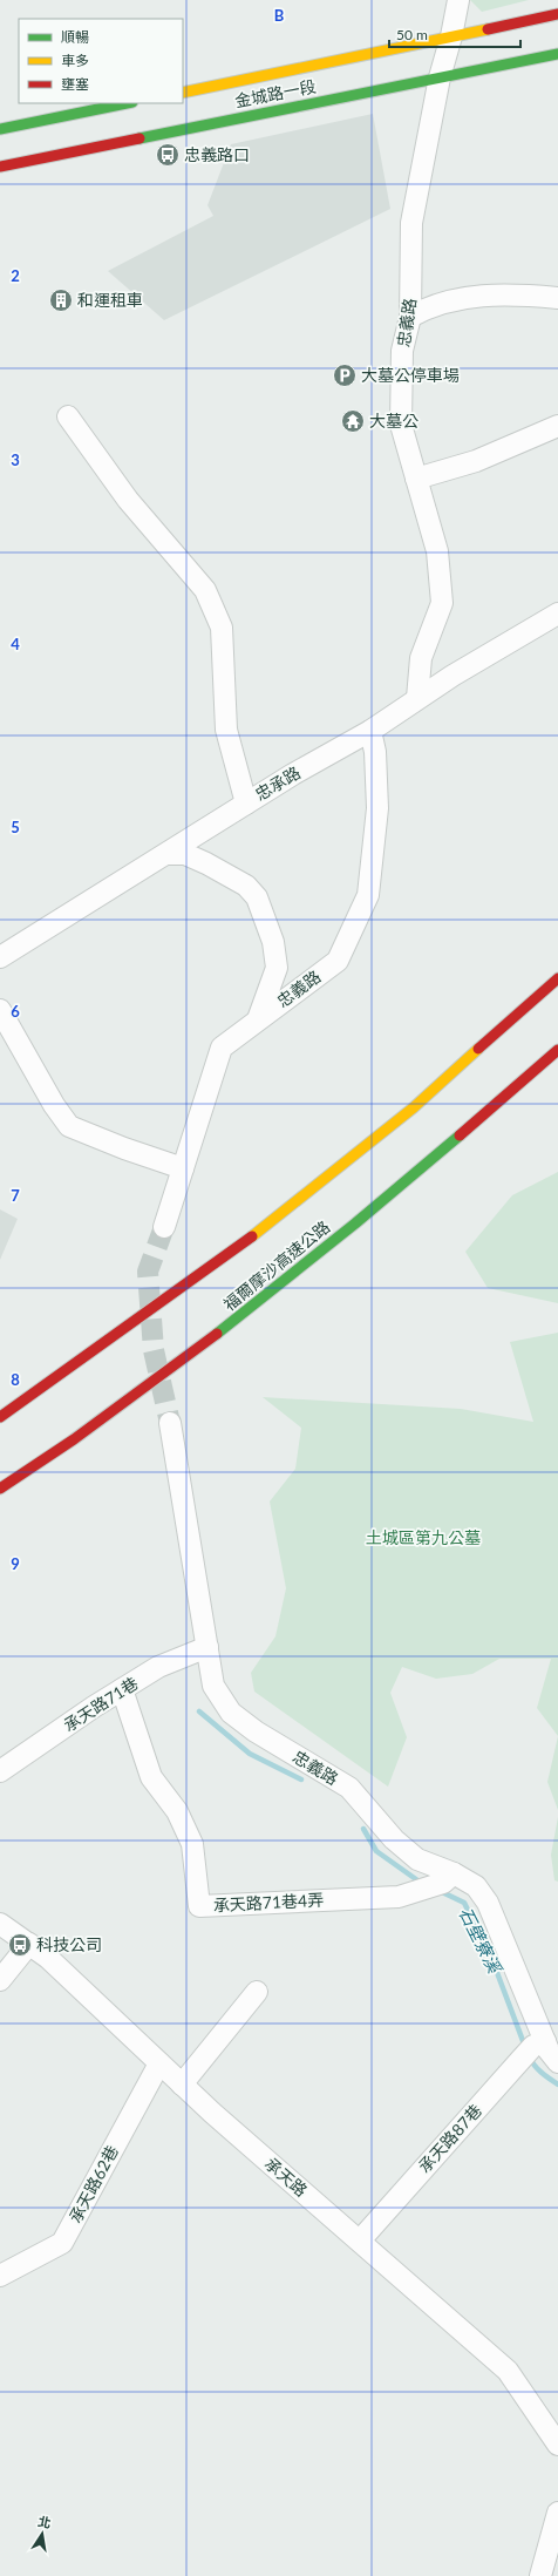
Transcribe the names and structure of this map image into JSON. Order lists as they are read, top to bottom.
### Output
{
  "streets": {
    "main road": ["金城路一段", "福爾摩沙高速公路"],
    "street": [
      "忠義路",
      "忠承路",
      "承天路71巷",
      "承天路71巷4弄",
      "承天路87巷",
      "承天路",
      "承天路62巷"
    ]
  },
  "crossings": [
    ["金城路一段", "忠義路"],
    ["忠義路", "忠承路"],
    ["忠義路", "承天路71巷"],
    ["忠義路", "承天路71巷4弄"],
    ["忠義路", "承天路87巷"],
    ["承天路71巷", "承天路71巷4弄"],
    ["承天路87巷", "承天路"],
    ["承天路", "承天路62巷"]
  ],
  "water": ["石壁寮溪"],
  "parks": ["土城區第九公墓"],
  "places": {
    "bus stop": ["忠義路口", "科技公司"],
    "building": ["和運租車"],
    "parking": ["大墓公停車場"],
    "temple": ["大墓公"]
  },
  "legend": ["順暢", "車多", "壅塞"],
  "scale_bar": "50 m",
  "north": "top",
  "grid": {
    "columns": ["B"],
    "rows": [
      "2",
      "3",
      "4",
      "5",
      "6",
      "7",
      "8",
      "9"
    ]
  }
}
